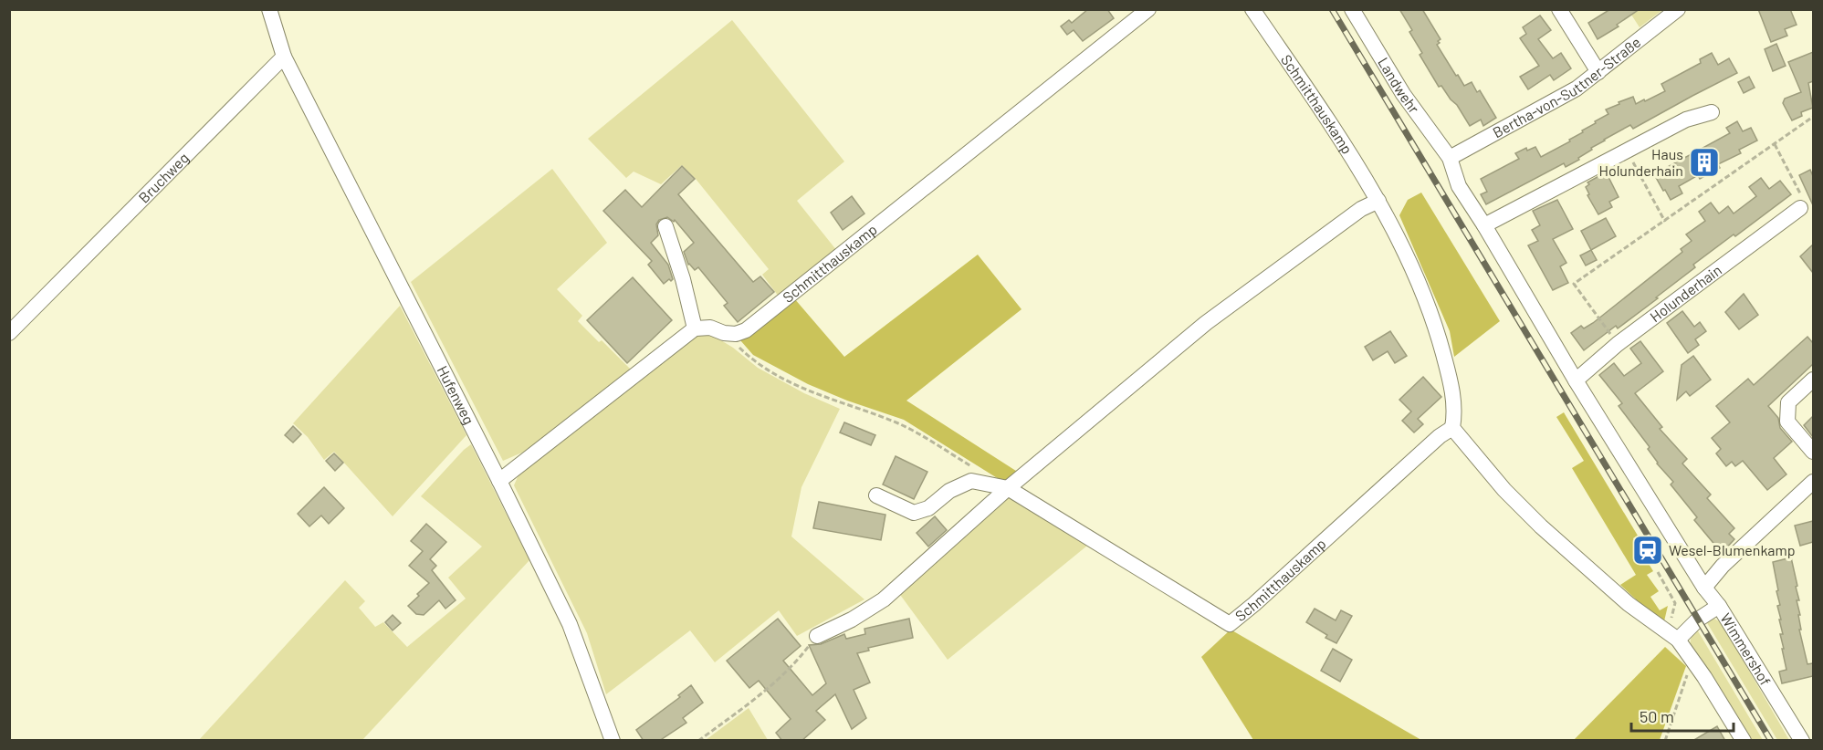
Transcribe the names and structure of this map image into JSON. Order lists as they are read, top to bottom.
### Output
{
  "streets": {
    "street": [
      "Landwehr",
      "Bertha-von-Suttner-Straße",
      "Schmitthauskamp",
      "Bruchweg",
      "Holunderhain",
      "Hufenweg",
      "Wimmershof"
    ]
  },
  "crossings": [
    ["Landwehr", "Bertha-von-Suttner-Straße"],
    ["Bruchweg", "Hufenweg"]
  ],
  "places": {
    "building": ["Haus Holunderhain"],
    "station": ["Wesel-Blumenkamp"]
  },
  "scale_bar": "50 m"
}
